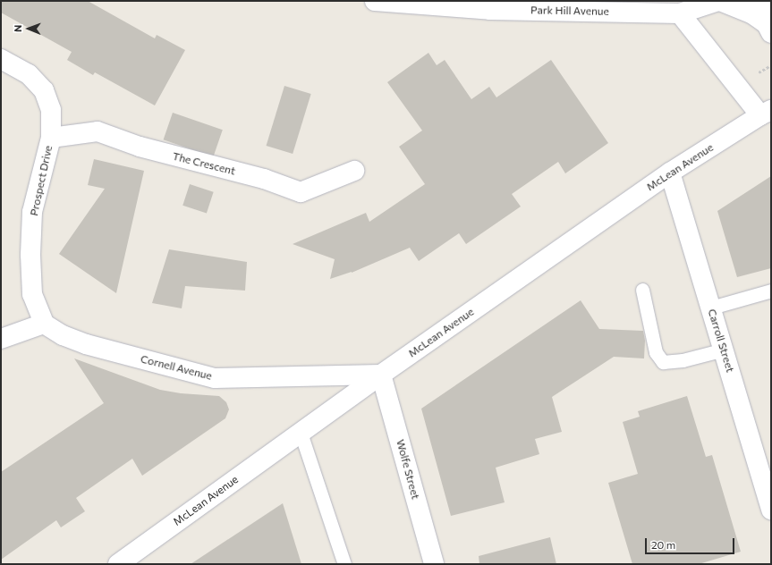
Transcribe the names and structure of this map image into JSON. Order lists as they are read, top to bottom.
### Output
{
  "streets": {
    "street": [
      "Park Hill Avenue",
      "The Crescent",
      "McLean Avenue",
      "Prospect Drive",
      "Carroll Street",
      "Cornell Avenue",
      "Wolfe Street"
    ]
  },
  "crossings": [
    ["The Crescent", "Prospect Drive"],
    ["McLean Avenue", "Carroll Street"],
    ["McLean Avenue", "Cornell Avenue"],
    ["McLean Avenue", "Wolfe Street"],
    ["Prospect Drive", "Cornell Avenue"],
    ["Cornell Avenue", "Wolfe Street"]
  ],
  "scale_bar": "20 m",
  "north": "left"
}
